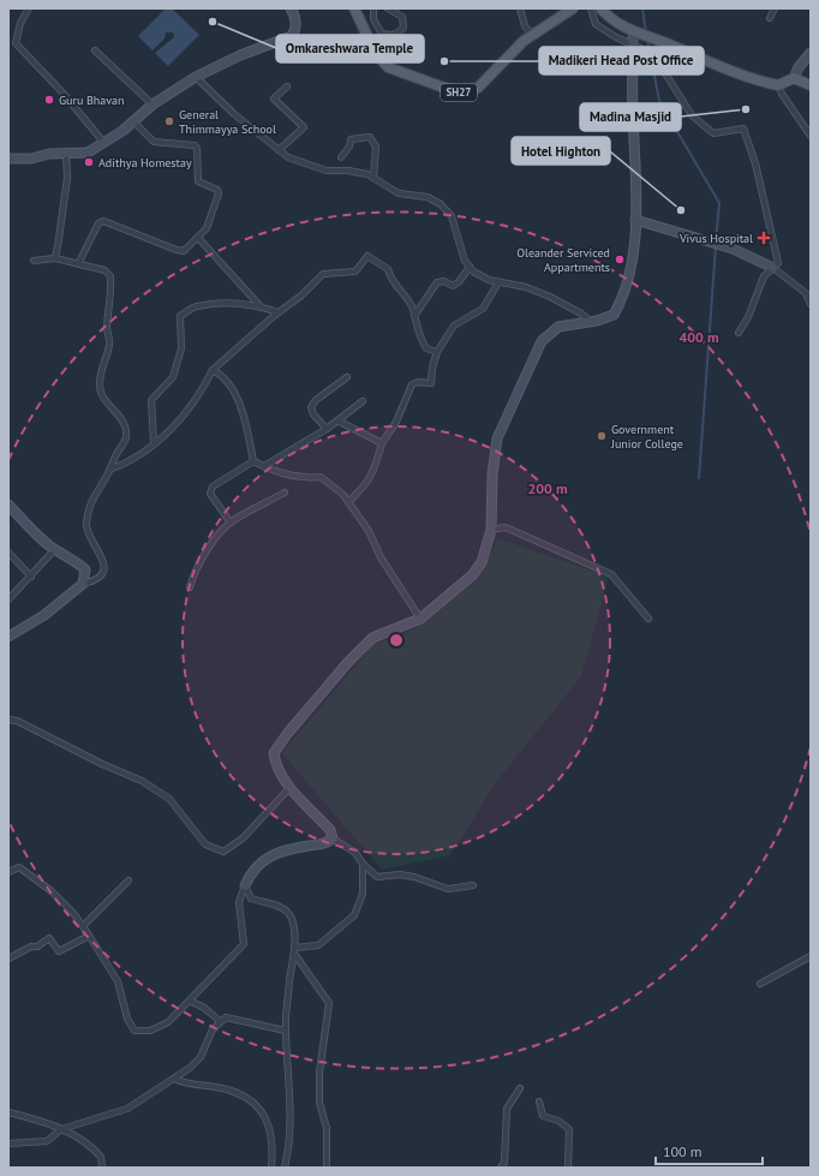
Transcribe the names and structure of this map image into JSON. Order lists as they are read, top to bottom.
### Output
{
  "streets": {
    "main road": ["SH27"]
  },
  "places": {
    "other": [
      "Omkareshwara Temple",
      "Madikeri Head Post Office",
      "Guru Bhavan",
      "Madina Masjid",
      "General Thimmayya School",
      "Adithya Homestay",
      "Hotel Highton",
      "Oleander Serviced Appartments",
      "Government Junior College"
    ],
    "health": ["Vivus Hospital"]
  },
  "scale_bar": "100 m",
  "rings": ["400 m", "200 m"]
}
